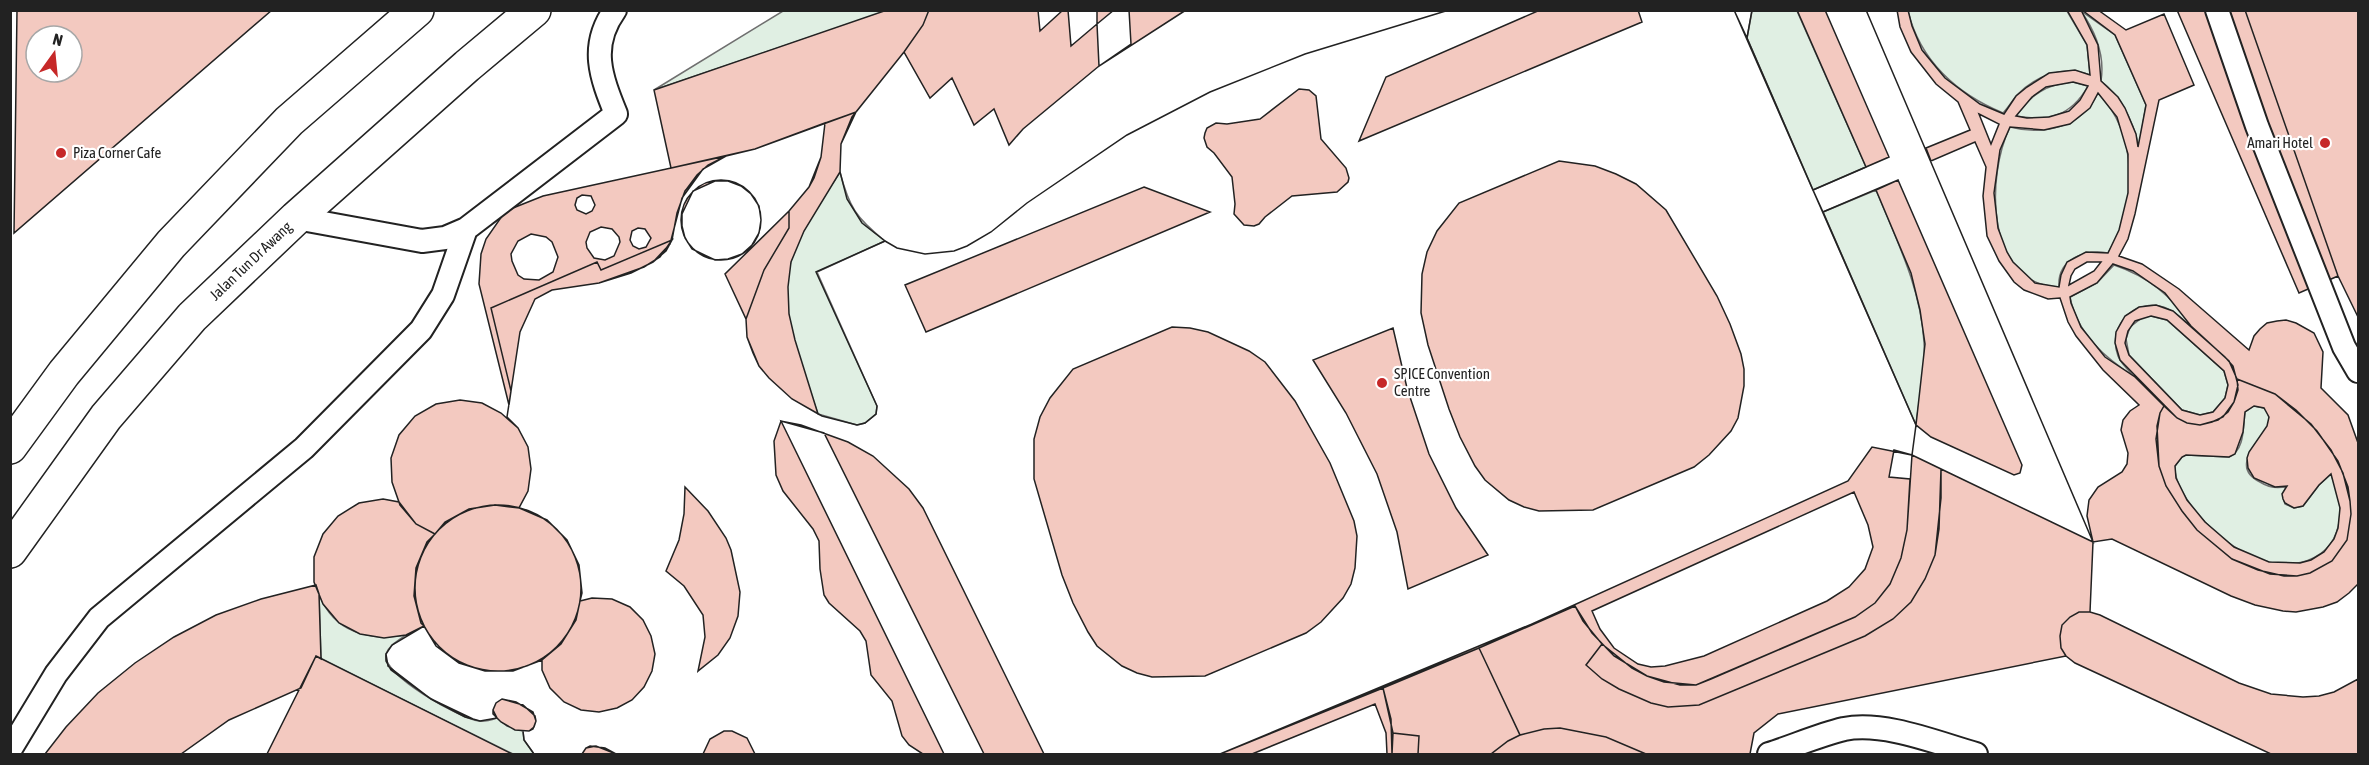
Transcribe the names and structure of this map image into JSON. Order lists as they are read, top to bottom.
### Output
{
  "streets": {
    "main road": ["Jalan Tun Dr Awang"]
  },
  "places": ["Amari Hotel", "Piza Corner Cafe", "SPICE Convention Centre"],
  "north": "top"
}
